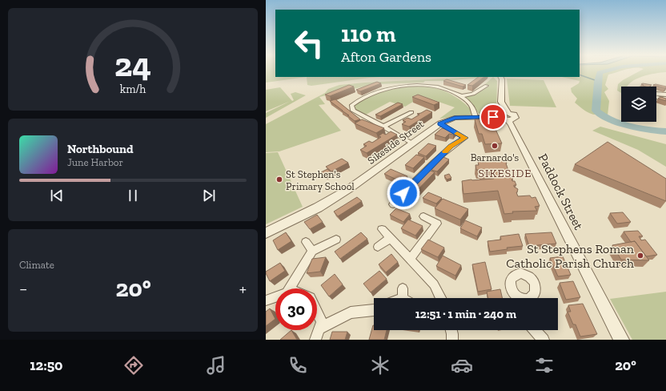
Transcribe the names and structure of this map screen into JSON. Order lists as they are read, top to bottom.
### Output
{
  "streets": {
    "street": ["Sikeside Street", "Paddock Street"]
  },
  "crossings": [
    ["Sikeside Street", "Paddock Street"]
  ],
  "districts": ["SIKESIDE"],
  "places": ["Barnardo's", "St Stephen's Primary School", "St Stephens Roman Catholic Parish Church"],
  "page": {
    "turn": ["110 m", "Afton Gardens"],
    "song": ["Northbound", "June Harbor"],
    "tile": "Climate",
    "heat": ["−", "20°", "+"],
    "limit": "30",
    "trip": "12:51 · 1 min · 240 m",
    "tabs": ["12:50", "20°"],
    "gauge": ["24", "km/h"]
  }
}
